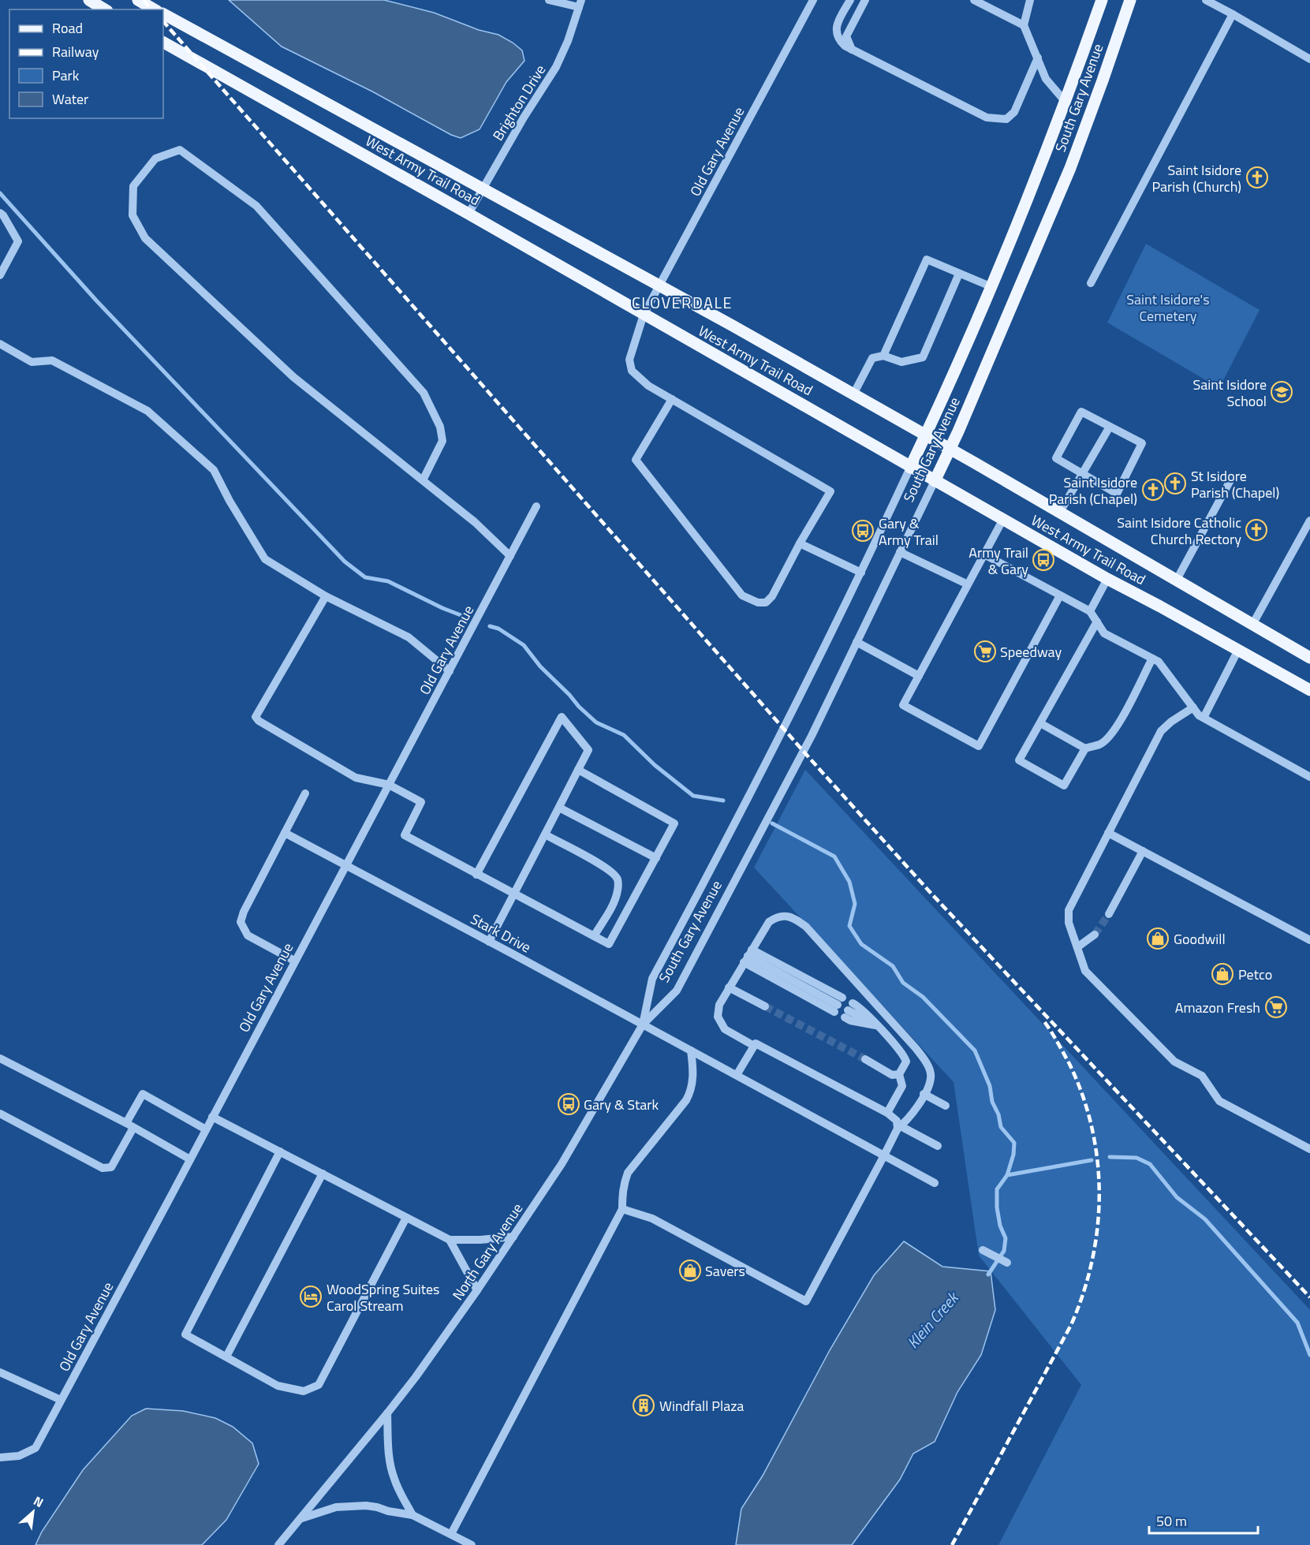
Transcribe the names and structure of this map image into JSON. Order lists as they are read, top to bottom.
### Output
{
  "streets": {
    "main road": ["South Gary Avenue", "West Army Trail Road"],
    "street": [
      "Brighton Drive",
      "Old Gary Avenue",
      "Stark Drive",
      "North Gary Avenue"
    ]
  },
  "crossings": [
    ["South Gary Avenue", "West Army Trail Road"],
    ["South Gary Avenue", "Stark Drive"],
    ["South Gary Avenue", "North Gary Avenue"],
    ["Brighton Drive", "West Army Trail Road"],
    ["Old Gary Avenue", "West Army Trail Road"],
    ["Old Gary Avenue", "Stark Drive"],
    ["Stark Drive", "North Gary Avenue"]
  ],
  "districts": ["CLOVERDALE"],
  "water": ["Klein Creek"],
  "parks": ["Saint Isidore's Cemetery"],
  "places": {
    "church": [
      "Saint Isidore Parish (Church)",
      "St Isidore Parish (Chapel)",
      "Saint Isidore Parish (Chapel)",
      "Saint Isidore Catholic Church Rectory"
    ],
    "school or university": ["Saint Isidore School"],
    "bus stop": ["Gary & Army Trail", "Army Trail & Gary", "Gary & Stark"],
    "supermarket": ["Speedway", "Amazon Fresh"],
    "shop": ["Goodwill", "Petco", "Savers"],
    "hotel": ["WoodSpring Suites Carol Stream"],
    "building": ["Windfall Plaza"]
  },
  "legend": [
    "Road",
    "Railway",
    "Park",
    "Water"
  ],
  "scale_bar": "50 m",
  "north": "top right"
}
